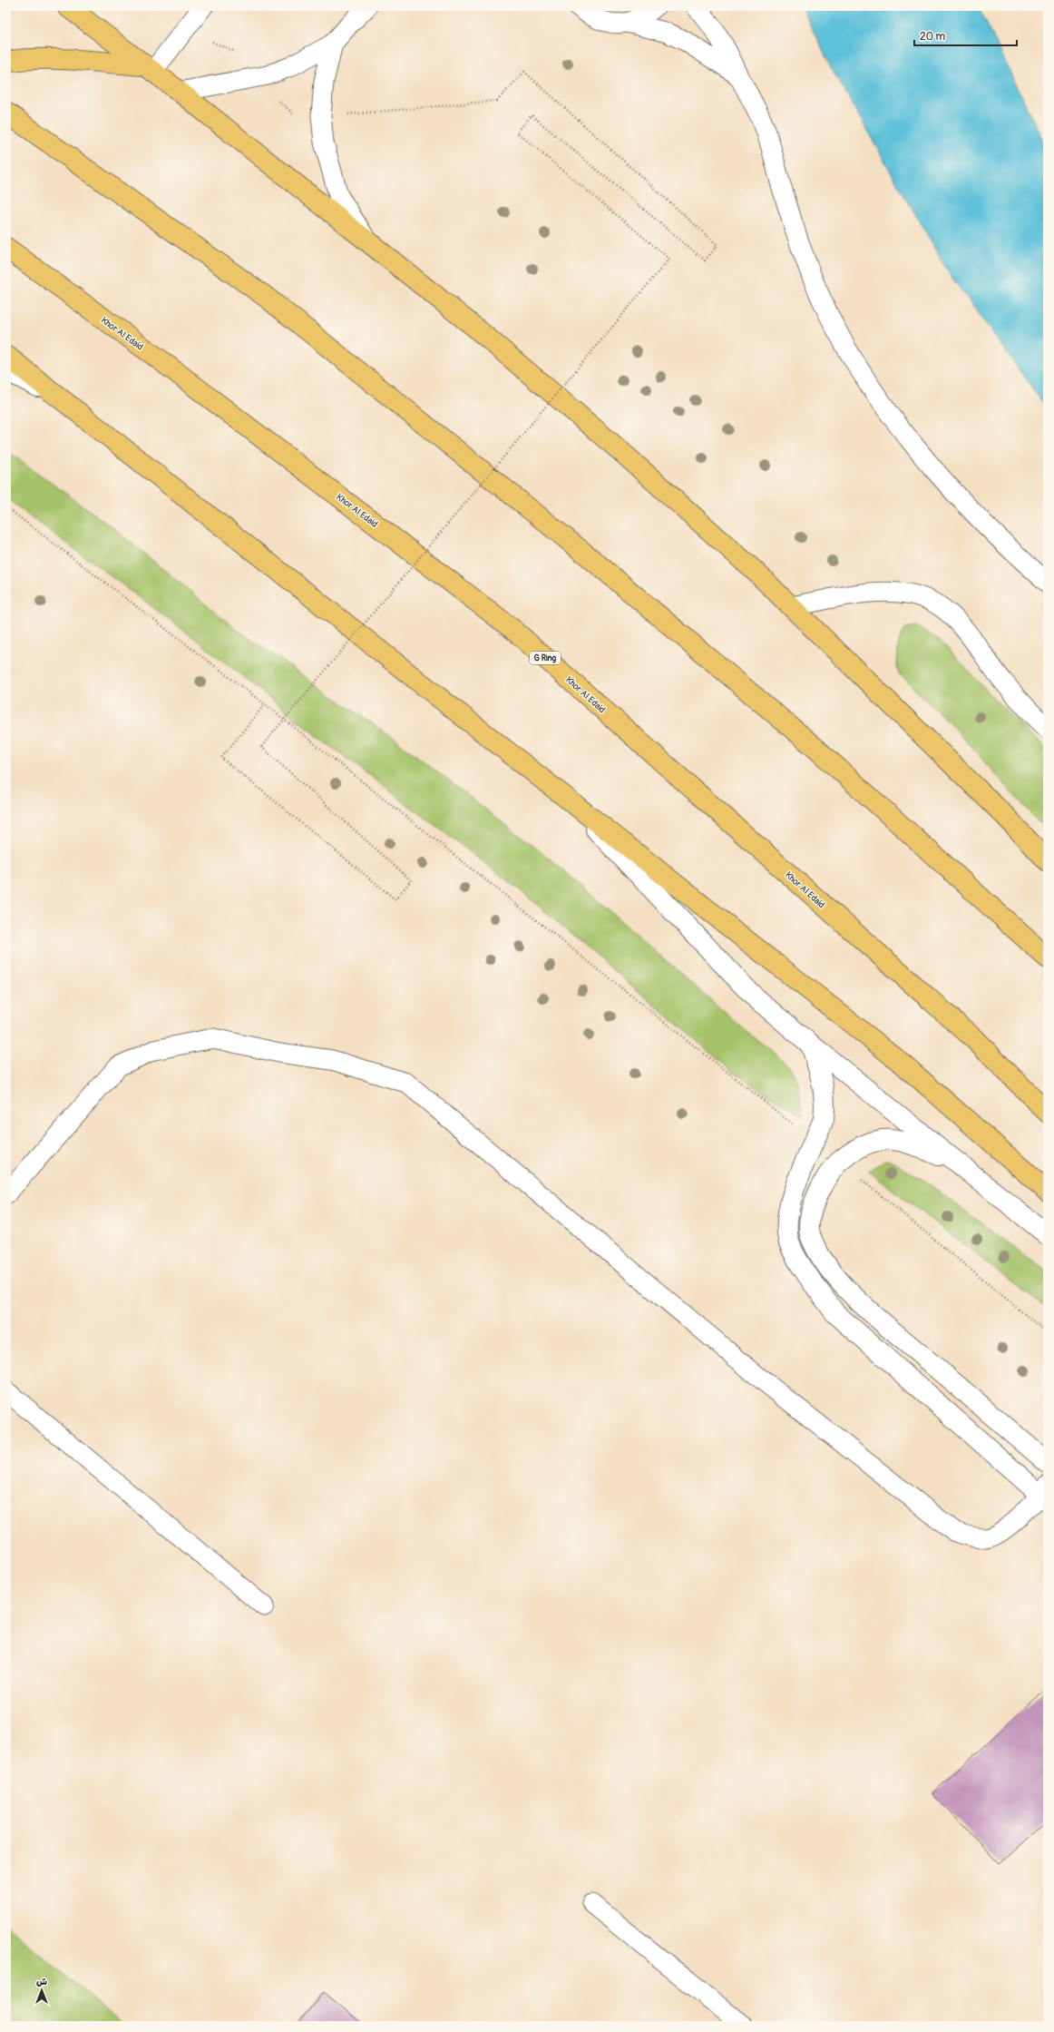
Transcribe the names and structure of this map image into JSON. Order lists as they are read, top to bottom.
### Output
{
  "streets": {
    "highway": ["Khor Al Edaid", "G Ring"]
  },
  "scale_bar": "20 m",
  "north": "top"
}
